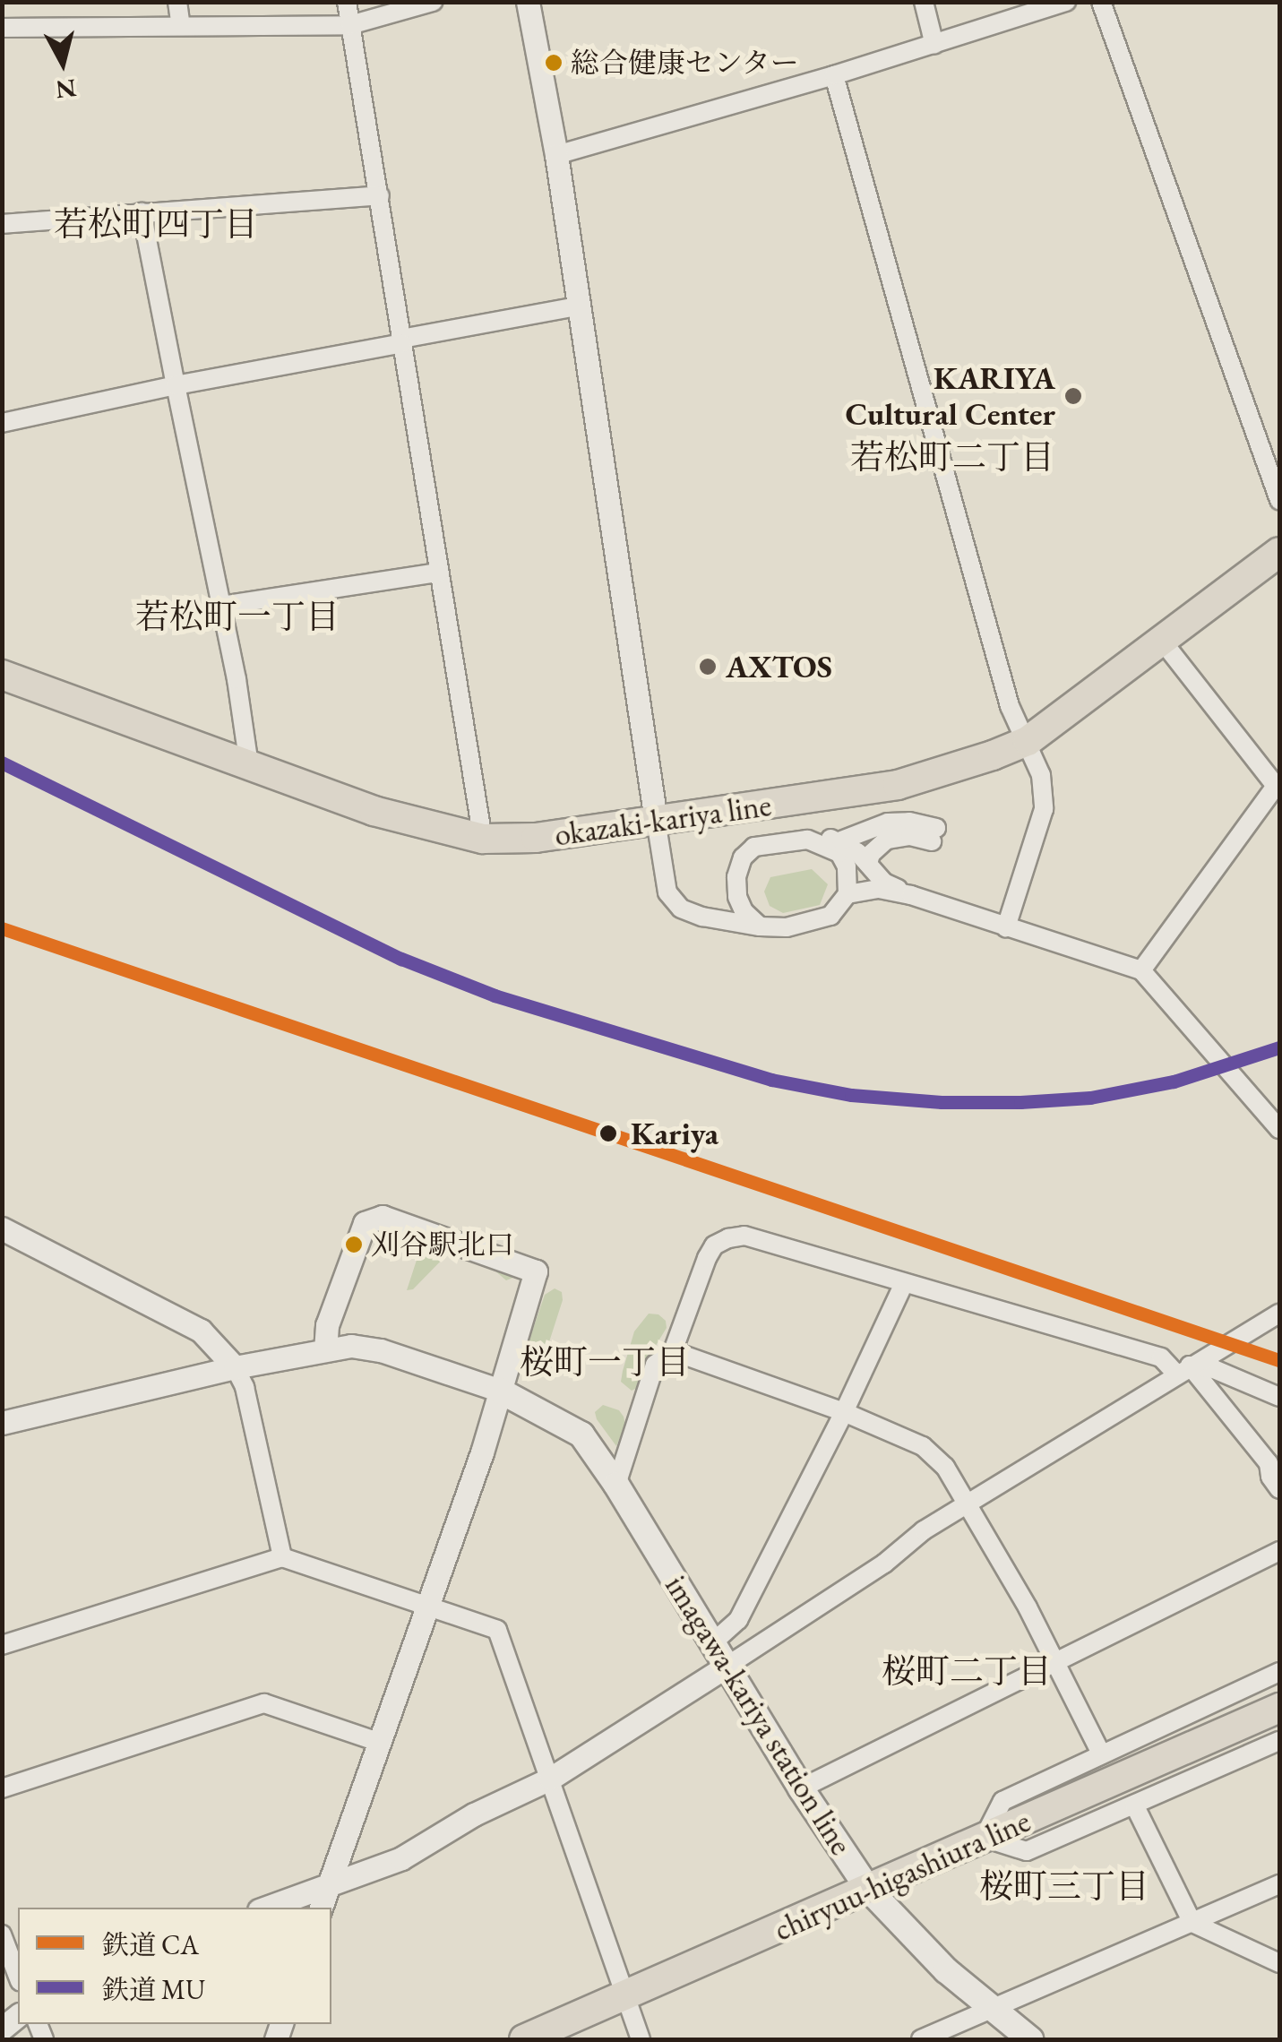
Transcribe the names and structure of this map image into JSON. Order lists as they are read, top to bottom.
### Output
{
  "streets": {
    "main road": ["okazaki-kariya line", "imagawa-kariya station line", "chiryuu-higashiura line"]
  },
  "crossings": [
    ["imagawa-kariya station line", "chiryuu-higashiura line"]
  ],
  "districts": [
    "若松町四丁目",
    "若松町二丁目",
    "若松町一丁目",
    "桜町一丁目",
    "桜町二丁目",
    "桜町三丁目"
  ],
  "places": [
    "総合健康センター",
    "KARIYA Cultural Center",
    "AXTOS",
    "Kariya",
    "刈谷駅北口"
  ],
  "lines": ["rail line MU", "rail line CA"],
  "legend": ["鉄道 CA", "鉄道 MU"],
  "north": "bottom"
}
